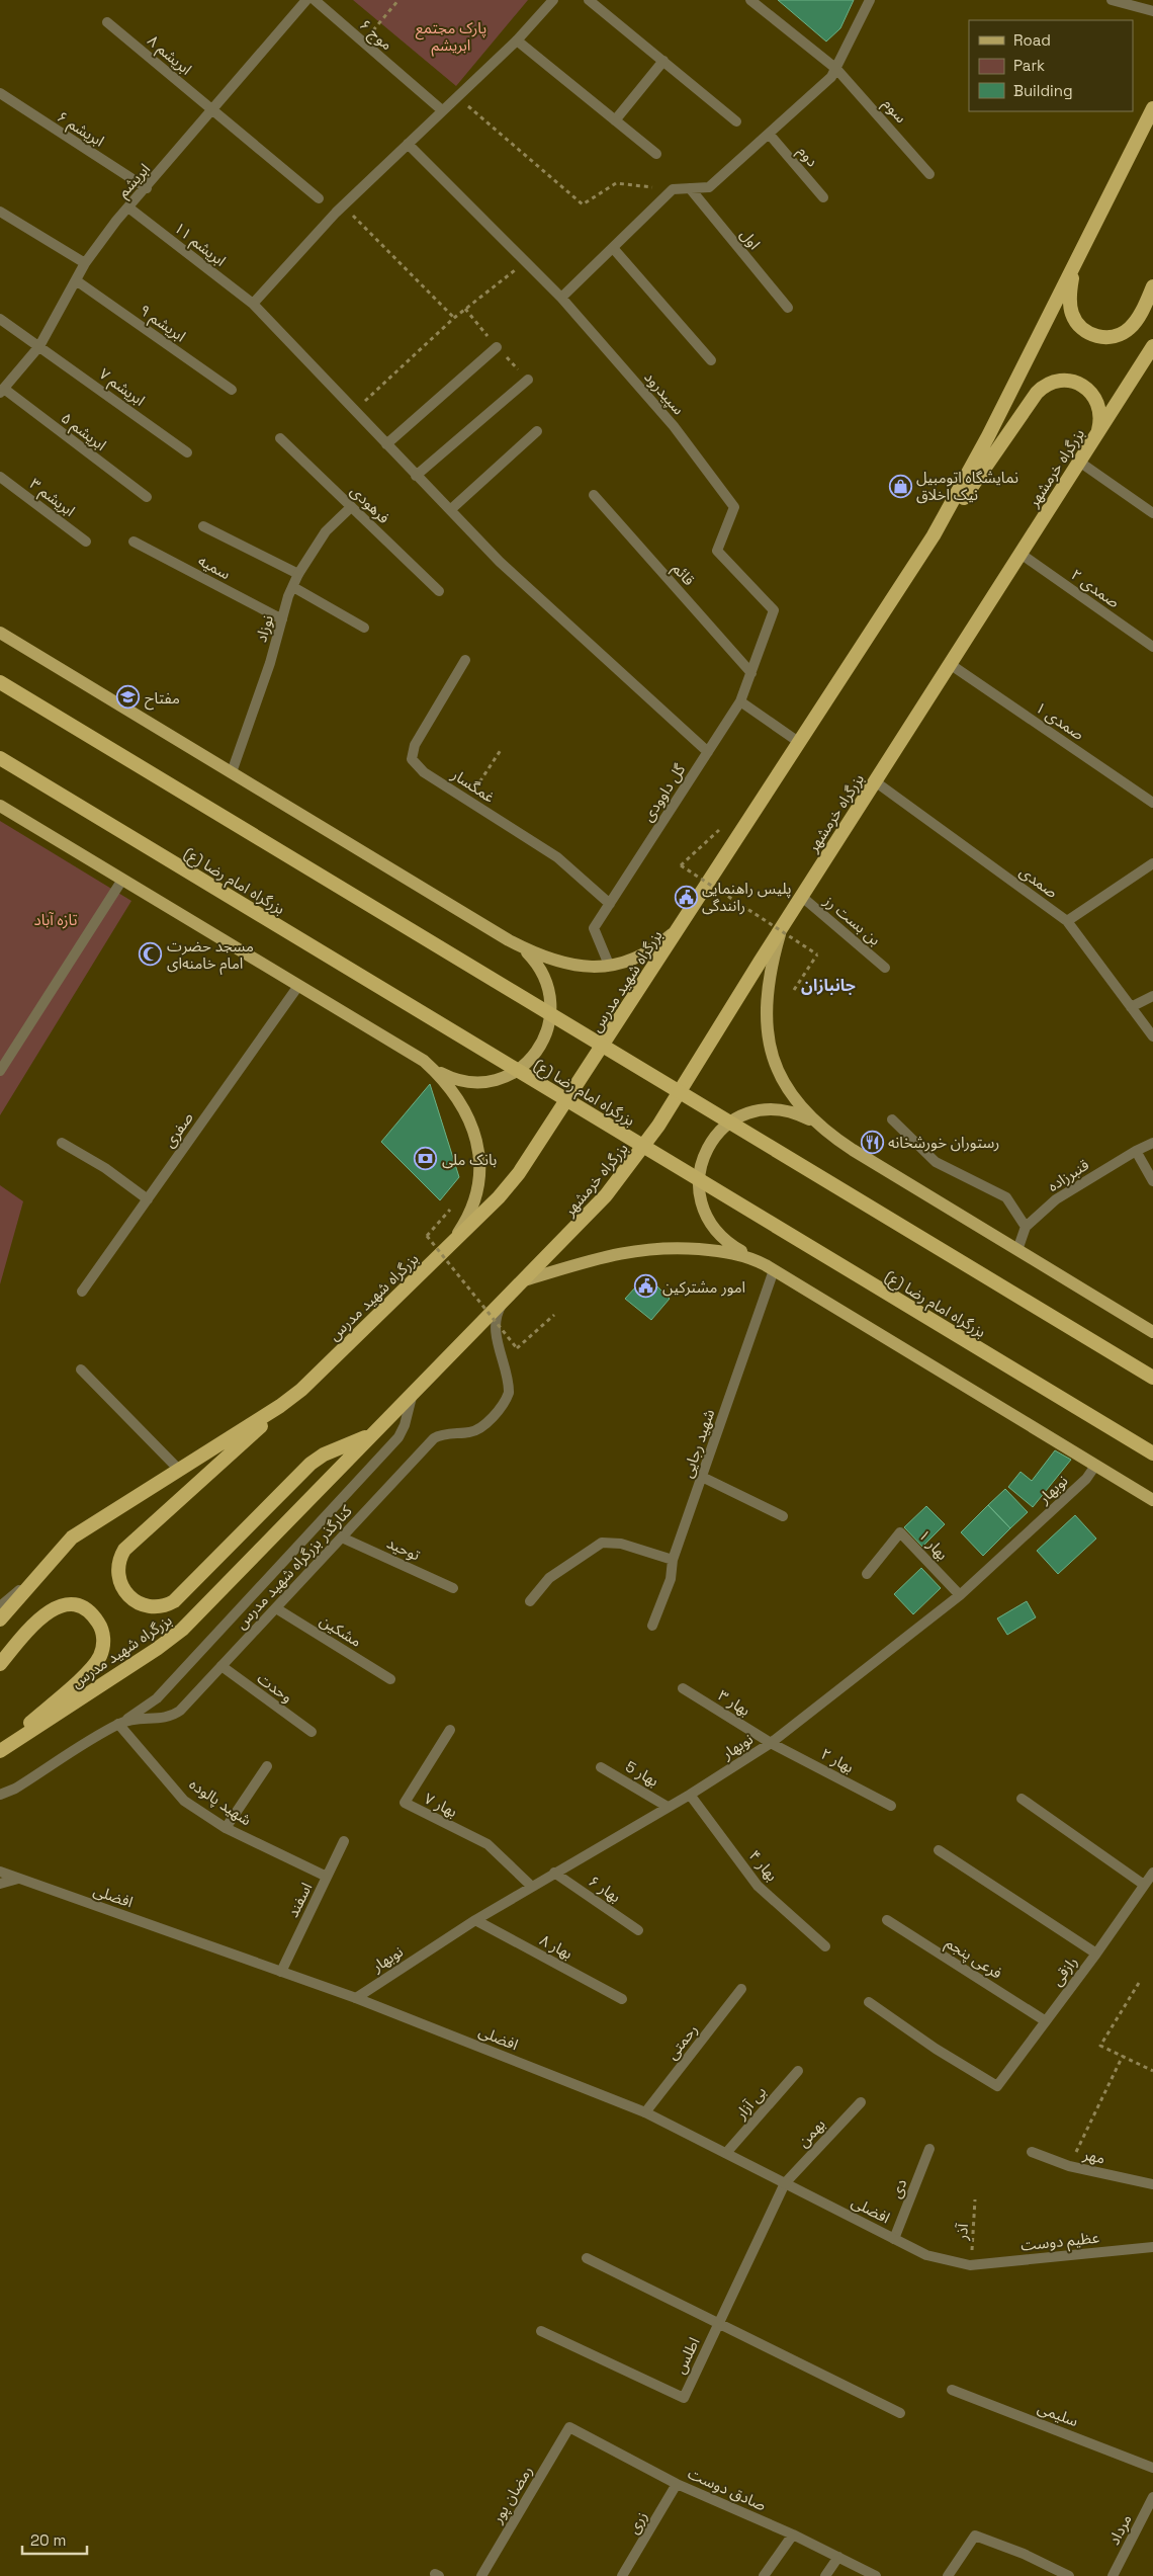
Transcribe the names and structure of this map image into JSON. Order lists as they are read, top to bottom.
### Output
{
  "streets": {
    "highway": ["بزرگراه خرمشهر", "بزرگراه امام رضا (ع)", "بزرگراه شهید مدرس"],
    "street": [
      "موج ۶",
      "ابریشم ۸",
      "سوم",
      "ابریشم ۶",
      "دوم",
      "ابریشم",
      "اول",
      "ابریشم ۱۱",
      "ابریشم ۹",
      "ابریشم ۷",
      "سپیدرود",
      "ابریشم ۵",
      "ابریشم ۳",
      "فرهودی",
      "سمیه",
      "قائم",
      "صمدی ۲",
      "نوزاد",
      "صمدی ۱",
      "غمگسار",
      "گل داوودی",
      "صمدی",
      "بن بست رز",
      "صفری",
      "قنبرزاده",
      "شهید رجایی",
      "نوبهار",
      "بهار ۱",
      "توحید",
      "کنارگذر بزرگراه شهید مدرس",
      "مشکین",
      "وحدت",
      "بهار ۳",
      "بهار ۲",
      "بهار 5",
      "شهید پالوده",
      "بهار ۷",
      "بهار ۴",
      "بهار ۶",
      "افضلی",
      "اسفند",
      "بهار ۸",
      "فرعی پنجم",
      "رازقی",
      "رحمتی",
      "بی آزار",
      "بهمن",
      "مهر",
      "دی",
      "عظیم دوست",
      "اطلس",
      "سلیمی",
      "صادق دوست",
      "رمضان پور",
      "زری",
      "مرداد"
    ],
    "path": ["آذر"]
  },
  "crossings": [
    ["ابریشم ۸", "ابریشم"],
    ["ابریشم ۶", "ابریشم"],
    ["ابریشم", "ابریشم ۱۱"],
    ["ابریشم", "ابریشم ۹"],
    ["ابریشم", "ابریشم ۷"],
    ["ابریشم", "ابریشم ۵"],
    ["سپیدرود", "قائم"],
    ["سپیدرود", "گل داوودی"],
    ["بزرگراه خرمشهر", "صمدی ۲"],
    ["بزرگراه خرمشهر", "صمدی ۱"],
    ["بزرگراه خرمشهر", "صمدی"],
    ["بزرگراه خرمشهر", "بن بست رز"],
    ["بزرگراه خرمشهر", "بزرگراه شهید مدرس"],
    ["فرهودی", "نوزاد"],
    ["سمیه", "نوزاد"],
    ["غمگسار", "گل داوودی"],
    ["بزرگراه شهید مدرس", "کنارگذر بزرگراه شهید مدرس"],
    ["نوبهار", "بهار ۱"],
    ["نوبهار", "بهار ۳"],
    ["نوبهار", "بهار ۲"],
    ["نوبهار", "بهار 5"],
    ["نوبهار", "بهار ۷"],
    ["نوبهار", "بهار ۴"],
    ["نوبهار", "بهار ۶"],
    ["نوبهار", "افضلی"],
    ["نوبهار", "بهار ۸"],
    ["توحید", "کنارگذر بزرگراه شهید مدرس"],
    ["کنارگذر بزرگراه شهید مدرس", "مشکین"],
    ["کنارگذر بزرگراه شهید مدرس", "وحدت"],
    ["کنارگذر بزرگراه شهید مدرس", "شهید پالوده"],
    ["بهار ۳", "بهار ۲"],
    ["شهید پالوده", "اسفند"],
    ["افضلی", "اسفند"],
    ["افضلی", "رحمتی"],
    ["افضلی", "بی آزار"],
    ["افضلی", "بهمن"],
    ["افضلی", "دی"],
    ["افضلی", "آذر"],
    ["افضلی", "عظیم دوست"],
    ["افضلی", "اطلس"],
    ["فرعی پنجم", "رازقی"],
    ["بهمن", "اطلس"],
    ["آذر", "عظیم دوست"],
    ["صادق دوست", "رمضان پور"],
    ["صادق دوست", "زری"]
  ],
  "districts": ["جانبازان"],
  "parks": ["پارک مجتمع ابریشم", "تازه آباد"],
  "places": {
    "shop": ["نمایشگاه اتومبیل نیک اخلاق"],
    "school or university": ["مفتاح"],
    "public building": ["پلیس راهنمایی رانندگی", "امور مشترکین"],
    "mosque": ["مسجد حضرت امام خامنه‌ای"],
    "restaurant": ["رستوران خورشخانه"],
    "bank": ["بانک ملی"]
  },
  "legend": ["Road", "Park", "Building"],
  "scale_bar": "20 m"
}
